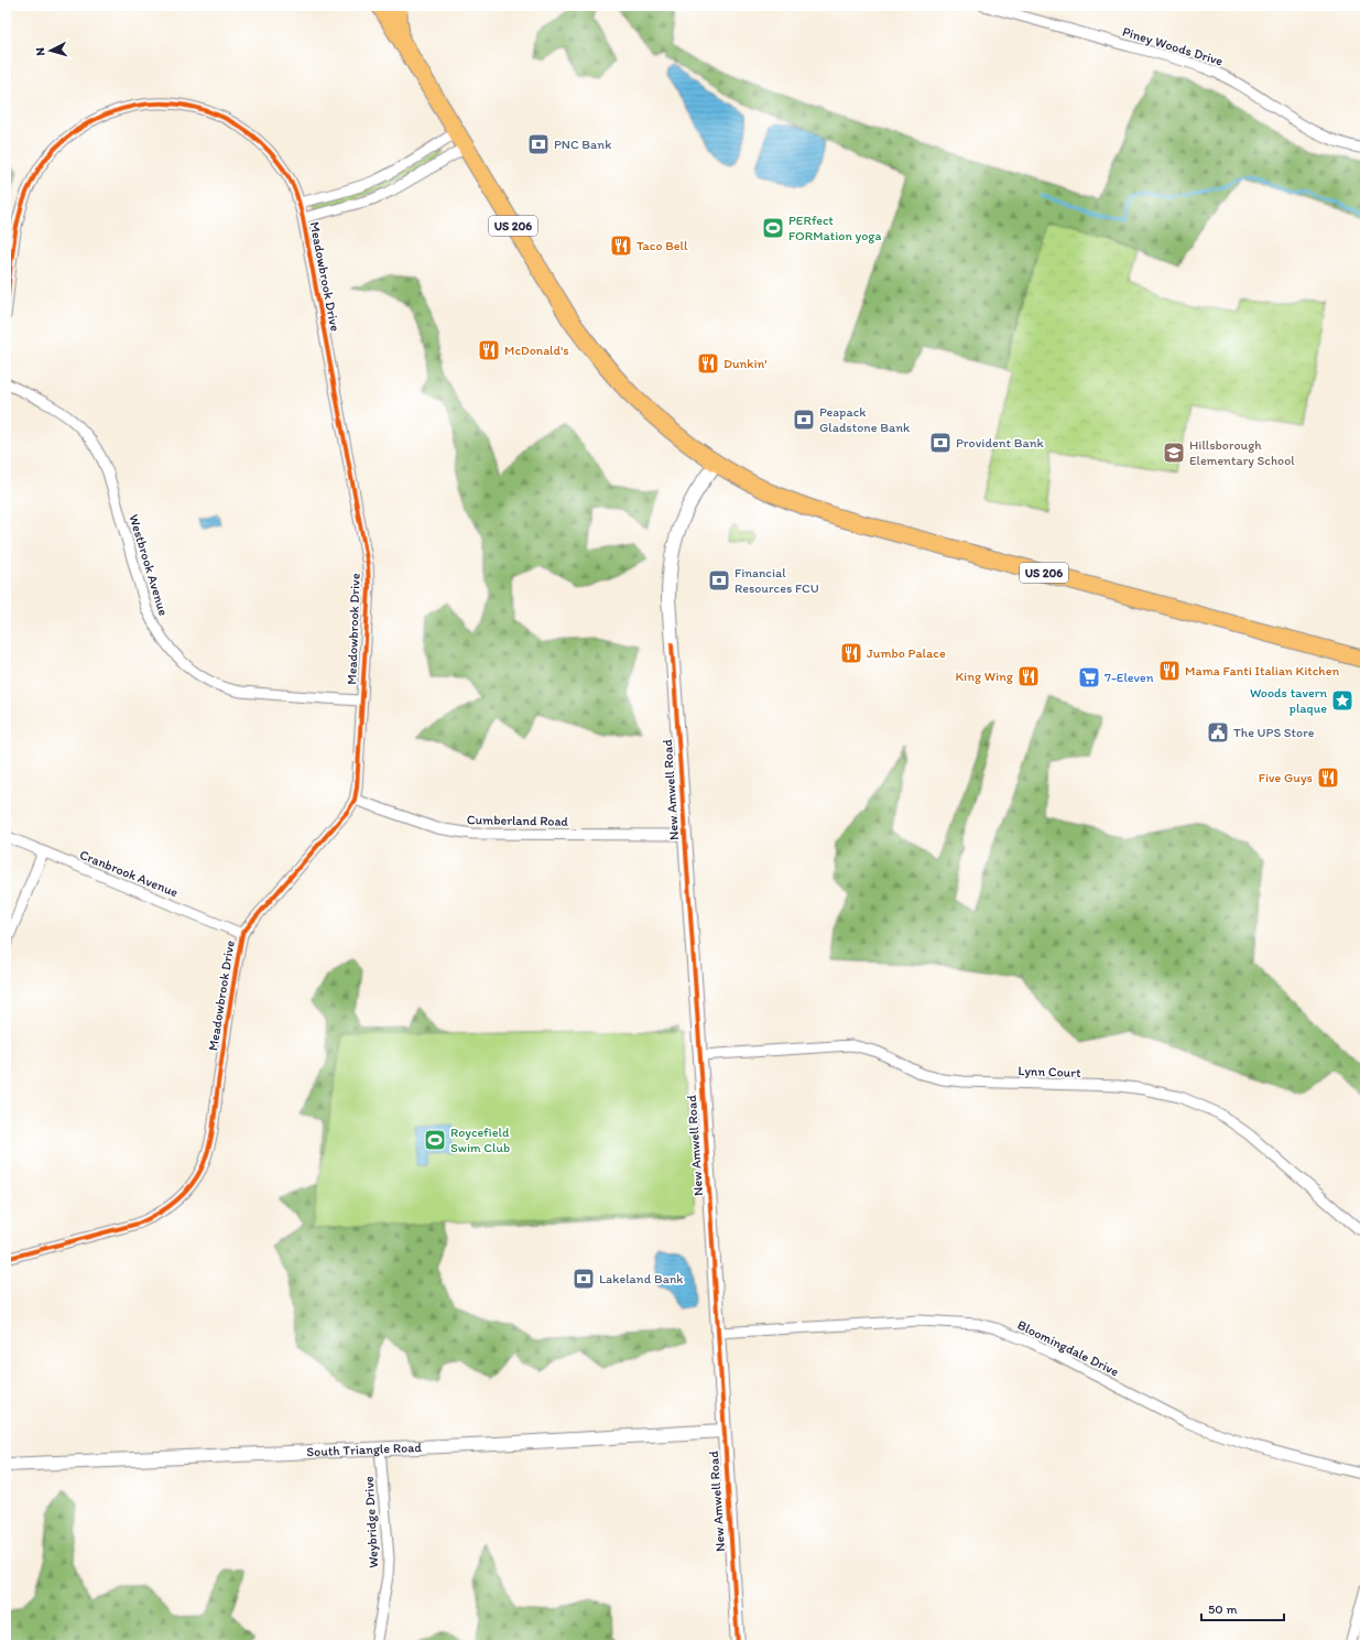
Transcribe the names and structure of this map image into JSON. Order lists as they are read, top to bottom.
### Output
{
  "streets": {
    "main road": ["US 206"],
    "street": [
      "Piney Woods Drive",
      "Meadowbrook Drive",
      "Westbrook Avenue",
      "New Amwell Road",
      "Cumberland Road",
      "Cranbrook Avenue",
      "Lynn Court",
      "Bloomingdale Drive",
      "South Triangle Road",
      "Weybridge Drive"
    ]
  },
  "crossings": [
    ["US 206", "Meadowbrook Drive"],
    ["US 206", "New Amwell Road"],
    ["Meadowbrook Drive", "Westbrook Avenue"],
    ["Meadowbrook Drive", "Cumberland Road"],
    ["Meadowbrook Drive", "Cranbrook Avenue"],
    ["New Amwell Road", "Cumberland Road"],
    ["New Amwell Road", "Lynn Court"],
    ["New Amwell Road", "Bloomingdale Drive"],
    ["New Amwell Road", "South Triangle Road"],
    ["South Triangle Road", "Weybridge Drive"]
  ],
  "places": {
    "bank": [
      "PNC Bank",
      "Peapack Gladstone Bank",
      "Provident Bank",
      "Financial Resources FCU",
      "Lakeland Bank"
    ],
    "sports": ["PERfect FORMation yoga", "Roycefield Swim Club"],
    "restaurant": [
      "Taco Bell",
      "McDonald's",
      "Dunkin'",
      "Jumbo Palace",
      "Mama Fanti Italian Kitchen",
      "King Wing",
      "Five Guys"
    ],
    "school or university": ["Hillsborough Elementary School"],
    "supermarket": ["7-Eleven"],
    "place": ["Woods tavern plaque"],
    "public building": ["The UPS Store"]
  },
  "scale_bar": "50 m",
  "north": "left"
}
